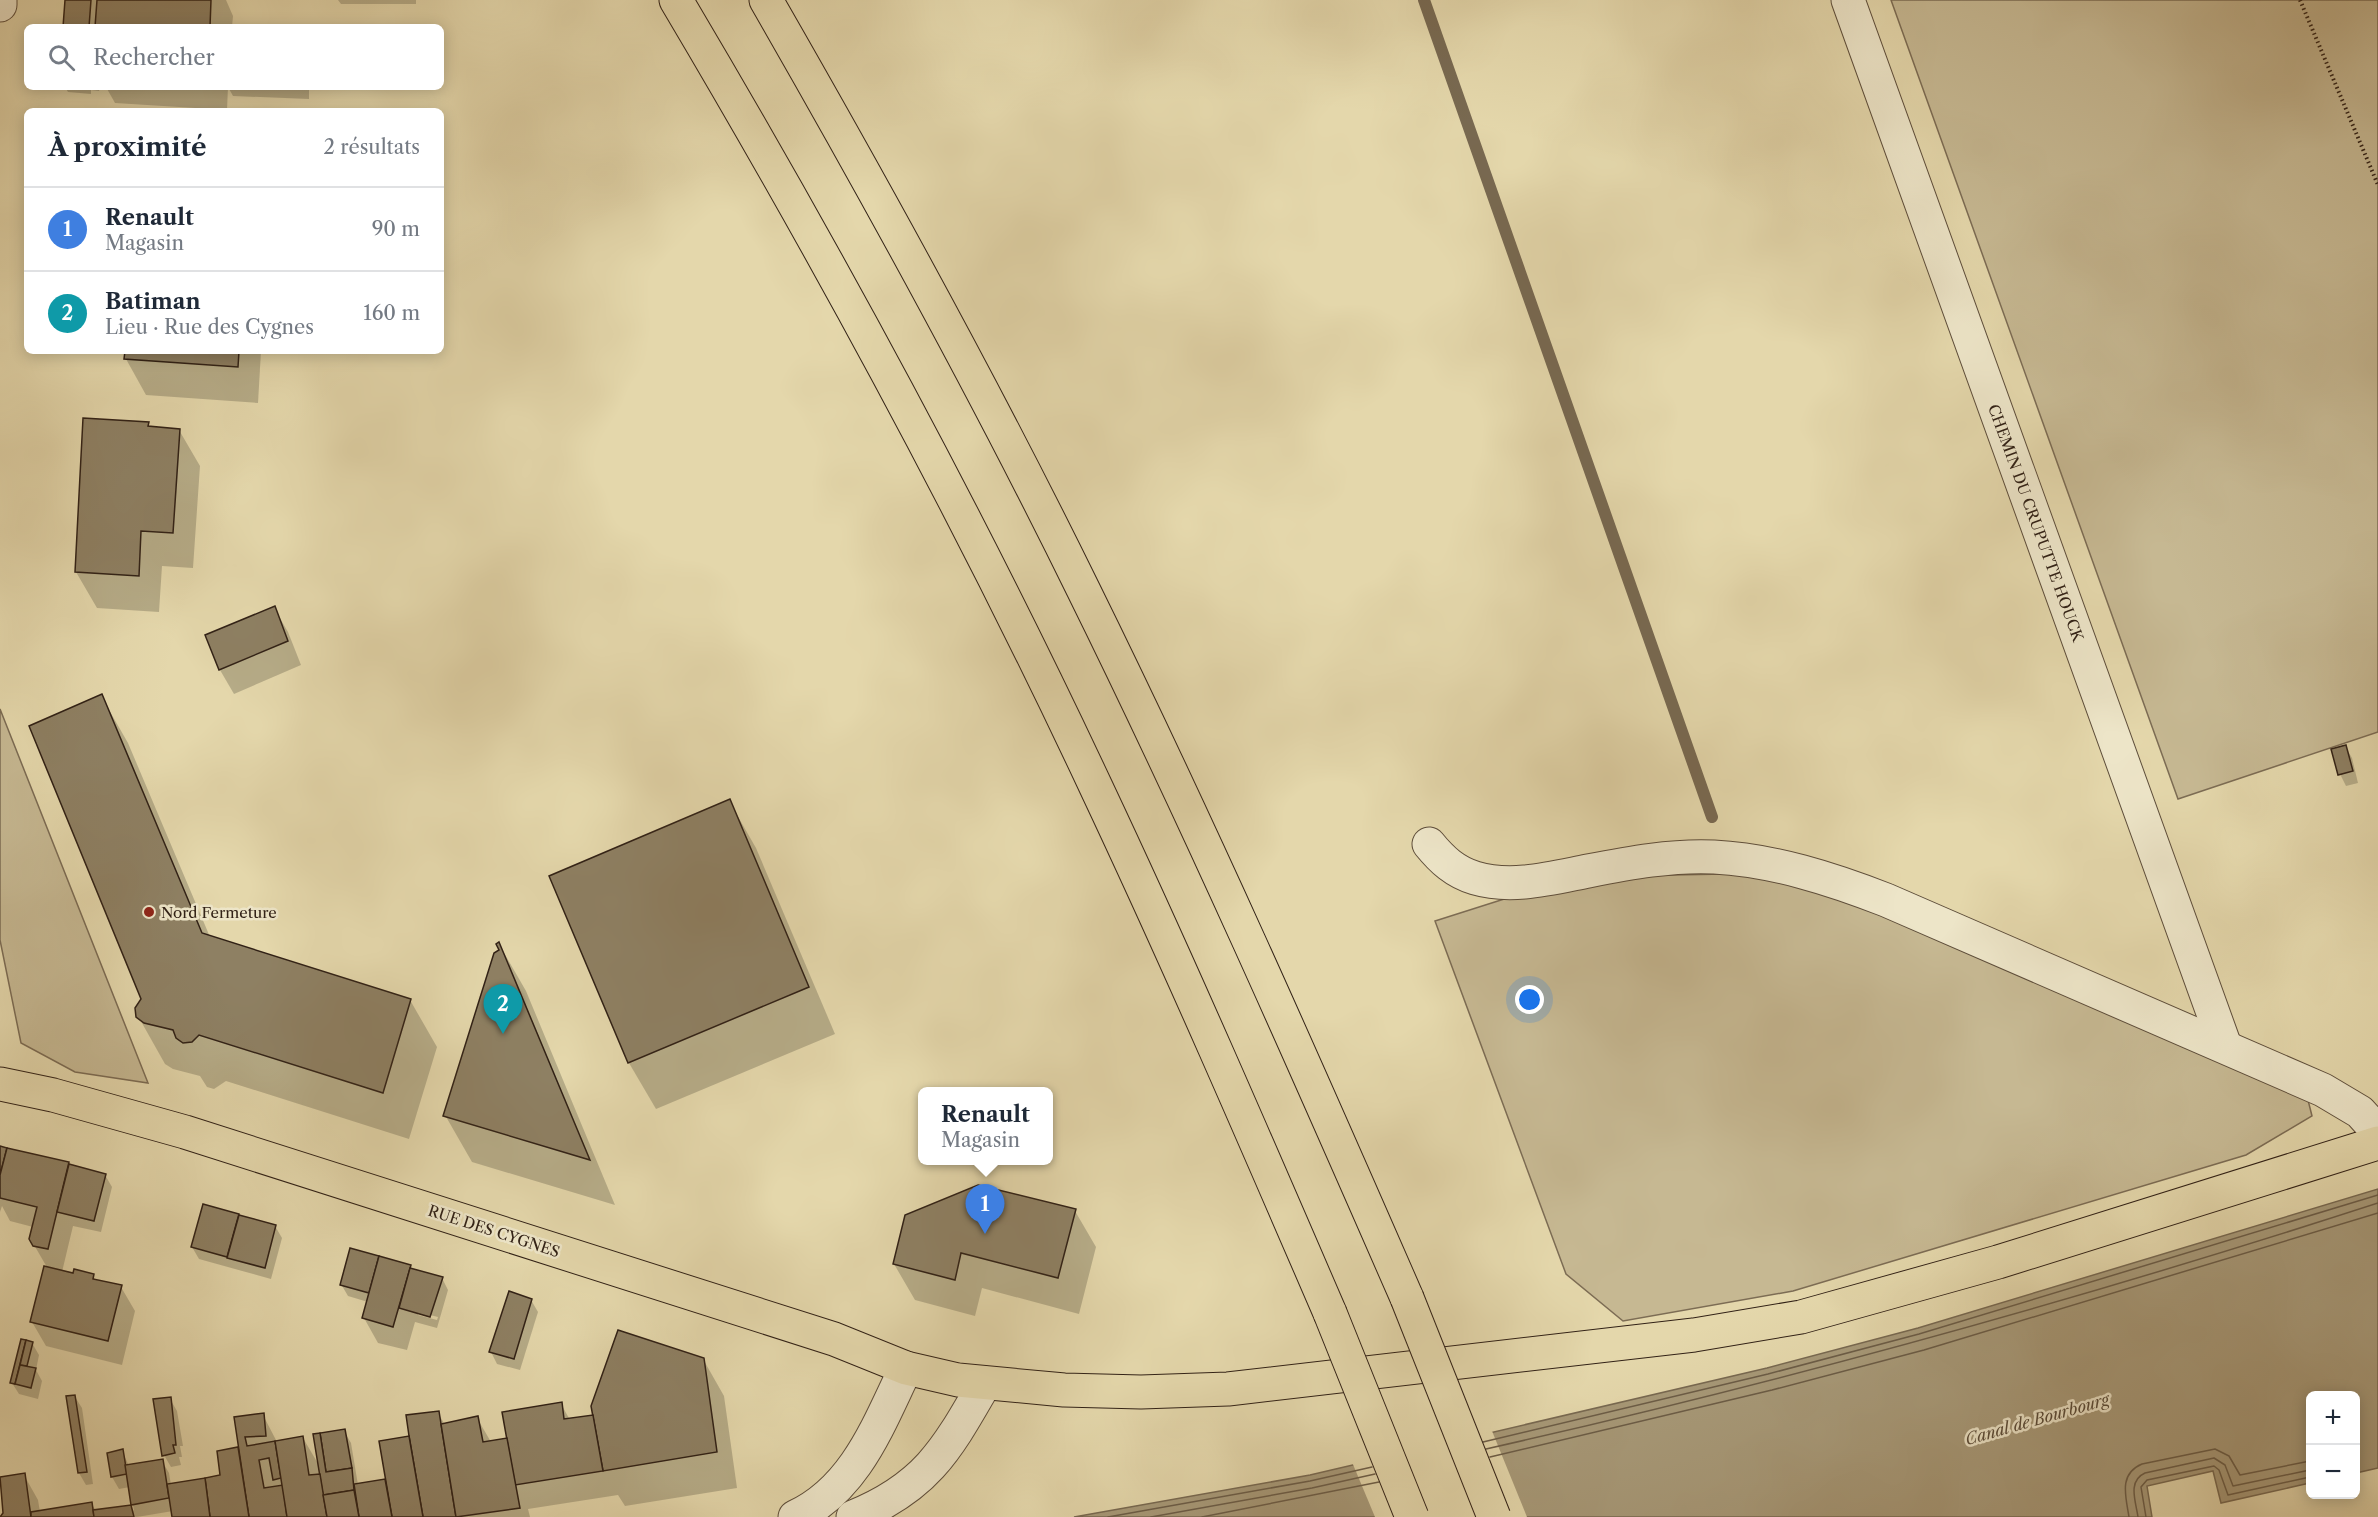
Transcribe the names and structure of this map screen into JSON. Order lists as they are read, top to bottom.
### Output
{
  "streets": {
    "main road": ["RUE DES CYGNES"],
    "street": ["CHEMIN DU CRUPUTTE HOUCK"]
  },
  "water": ["Canal de Bourbourg"],
  "places": ["Nord Fermeture"],
  "page": {
    "search": "Rechercher",
    "heading": ["À proximité", "2 résultats"],
    "list": [
      {
        "mark": "1",
        "name": "Renault",
        "note": "Magasin",
        "value": "90 m"
      },
      {
        "mark": "2",
        "name": "Batiman",
        "note": "Lieu · Rue des Cygnes",
        "value": "160 m"
      }
    ],
    "pins": ["2", "1"],
    "popup": ["Renault", "Magasin"],
    "map_buttons": ["+", "−"]
  }
}
